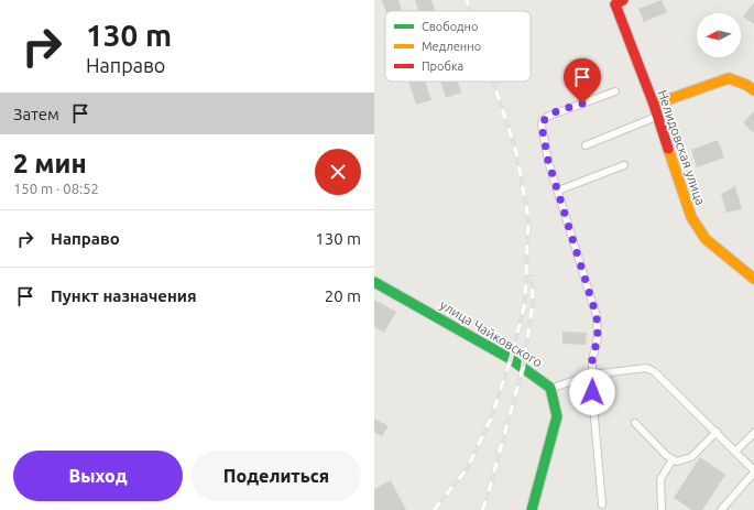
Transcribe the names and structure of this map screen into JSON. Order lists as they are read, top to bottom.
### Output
{
  "streets": {
    "street": ["Нелидовская улица", "улица Чайковского"]
  },
  "legend": ["Свободно", "Медленно", "Пробка"],
  "north": "left",
  "page": {
    "turn": ["130 m", "Направо"],
    "then": "Затем",
    "heading": ["2 мин", "150 m · 08:52"],
    "list": [
      {
        "name": "Направо",
        "value": "130 m"
      },
      {
        "name": "Пункт назначения",
        "value": "20 m"
      }
    ],
    "buttons": ["Выход", "Поделиться"]
  }
}
